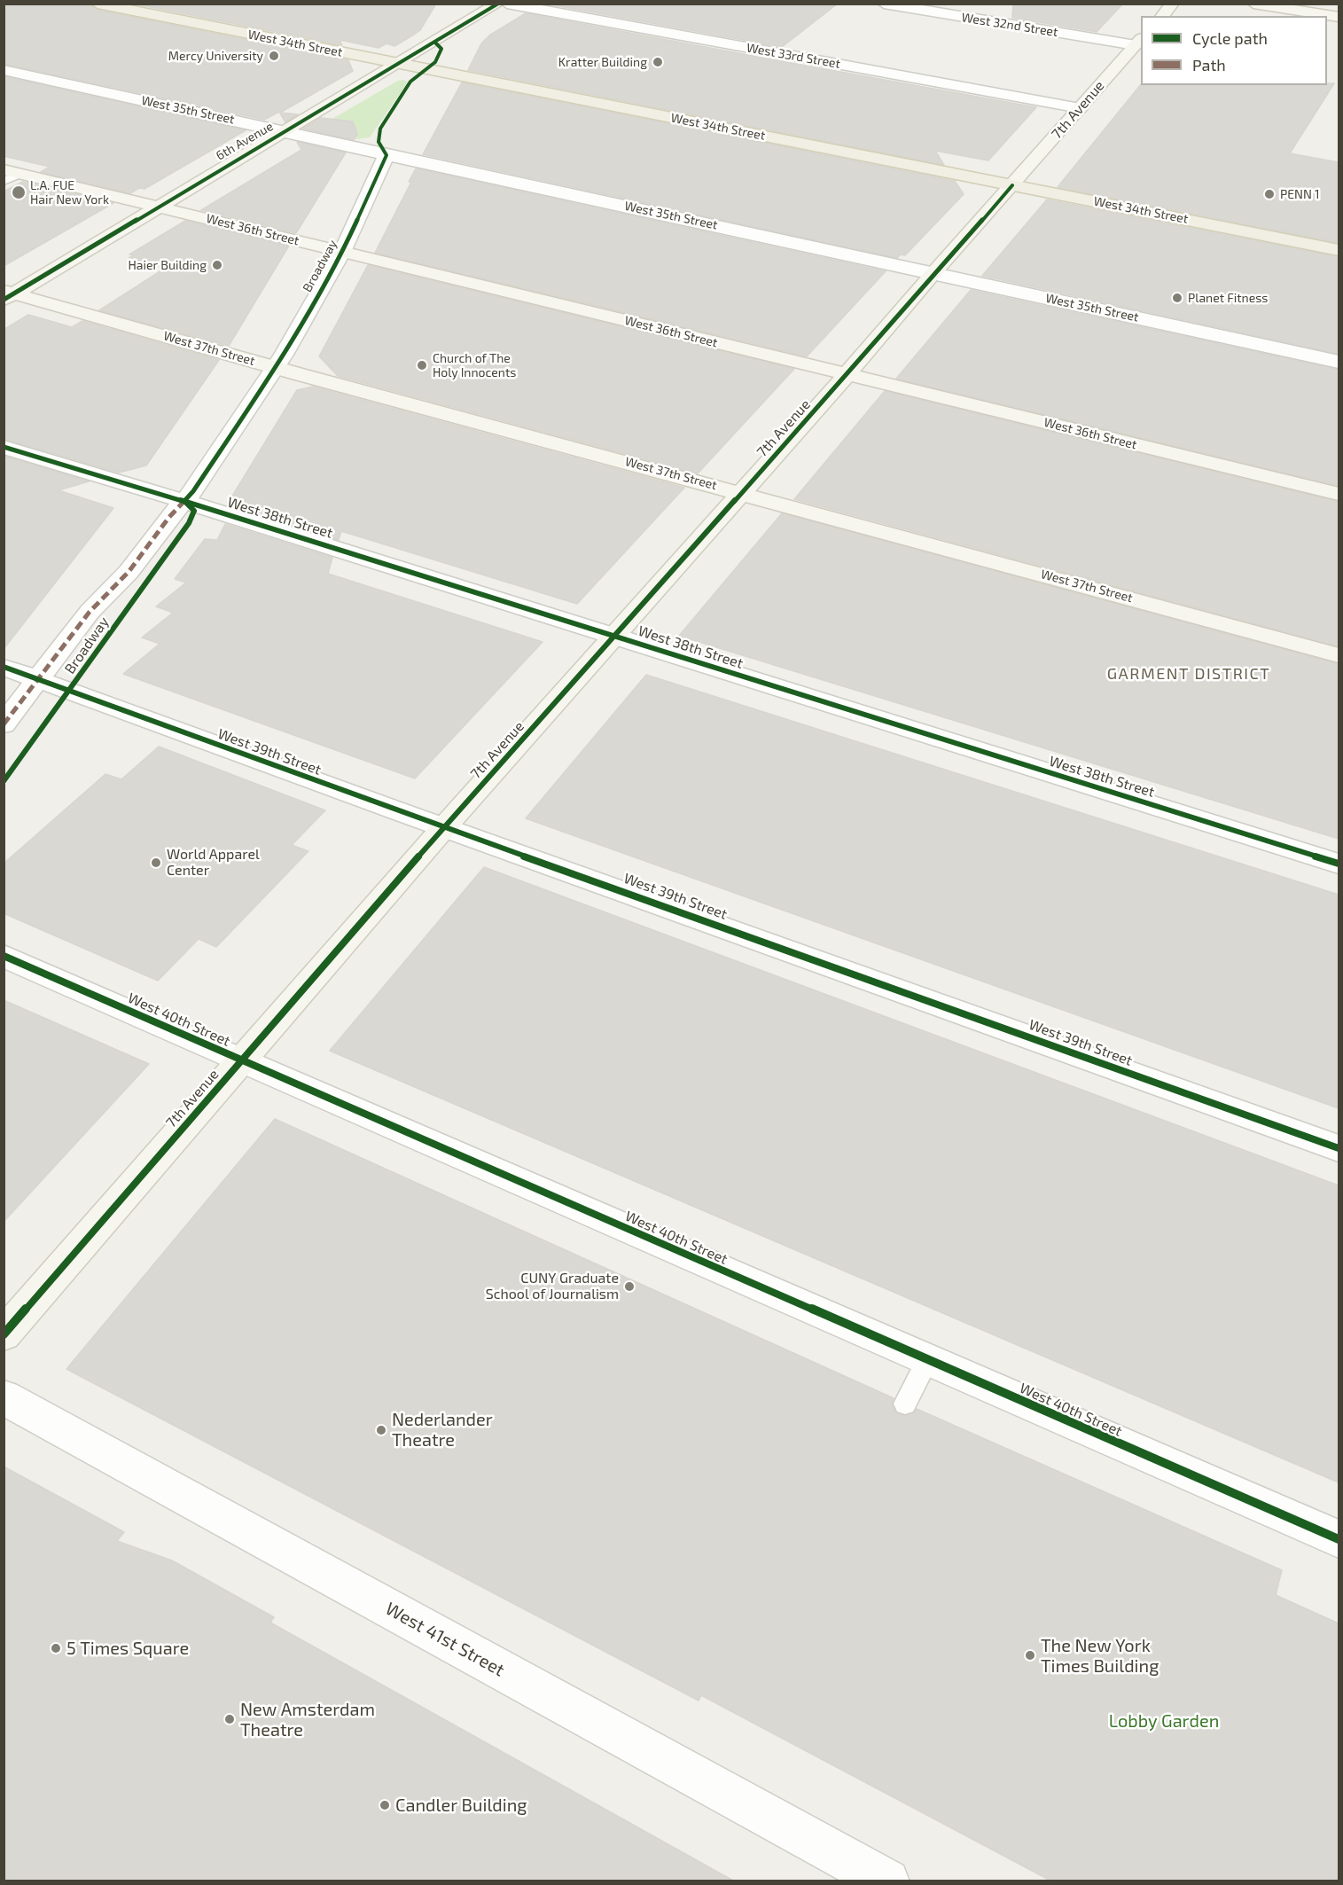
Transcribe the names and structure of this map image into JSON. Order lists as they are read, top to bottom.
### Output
{
  "streets": {
    "main road": [
      "West 34th Street",
      "7th Avenue",
      "6th Avenue",
      "West 36th Street",
      "West 37th Street"
    ],
    "street": [
      "West 32nd Street",
      "West 33rd Street",
      "West 35th Street",
      "Broadway",
      "West 38th Street",
      "West 39th Street",
      "West 40th Street",
      "West 41st Street"
    ]
  },
  "crossings": [
    ["West 32nd Street", "7th Avenue"],
    ["West 34th Street", "7th Avenue"],
    ["West 34th Street", "6th Avenue"],
    ["West 33rd Street", "7th Avenue"],
    ["West 35th Street", "7th Avenue"],
    ["West 35th Street", "6th Avenue"],
    ["West 35th Street", "Broadway"],
    ["7th Avenue", "West 36th Street"],
    ["7th Avenue", "West 37th Street"],
    ["7th Avenue", "West 38th Street"],
    ["7th Avenue", "West 39th Street"],
    ["7th Avenue", "West 40th Street"],
    ["6th Avenue", "West 36th Street"],
    ["6th Avenue", "West 37th Street"],
    ["West 36th Street", "Broadway"],
    ["Broadway", "West 37th Street"],
    ["Broadway", "West 38th Street"],
    ["Broadway", "West 39th Street"]
  ],
  "districts": ["GARMENT DISTRICT"],
  "parks": ["Lobby Garden"],
  "places": [
    "Mercy University",
    "Kratter Building",
    "L.A. FUE Hair New York",
    "PENN 1",
    "Haier Building",
    "Planet Fitness",
    "Church of The Holy Innocents",
    "World Apparel Center",
    "CUNY Graduate School of Journalism",
    "Nederlander Theatre",
    "5 Times Square",
    "The New York Times Building",
    "New Amsterdam Theatre",
    "Candler Building"
  ],
  "legend": ["Cycle path", "Path"]
}
